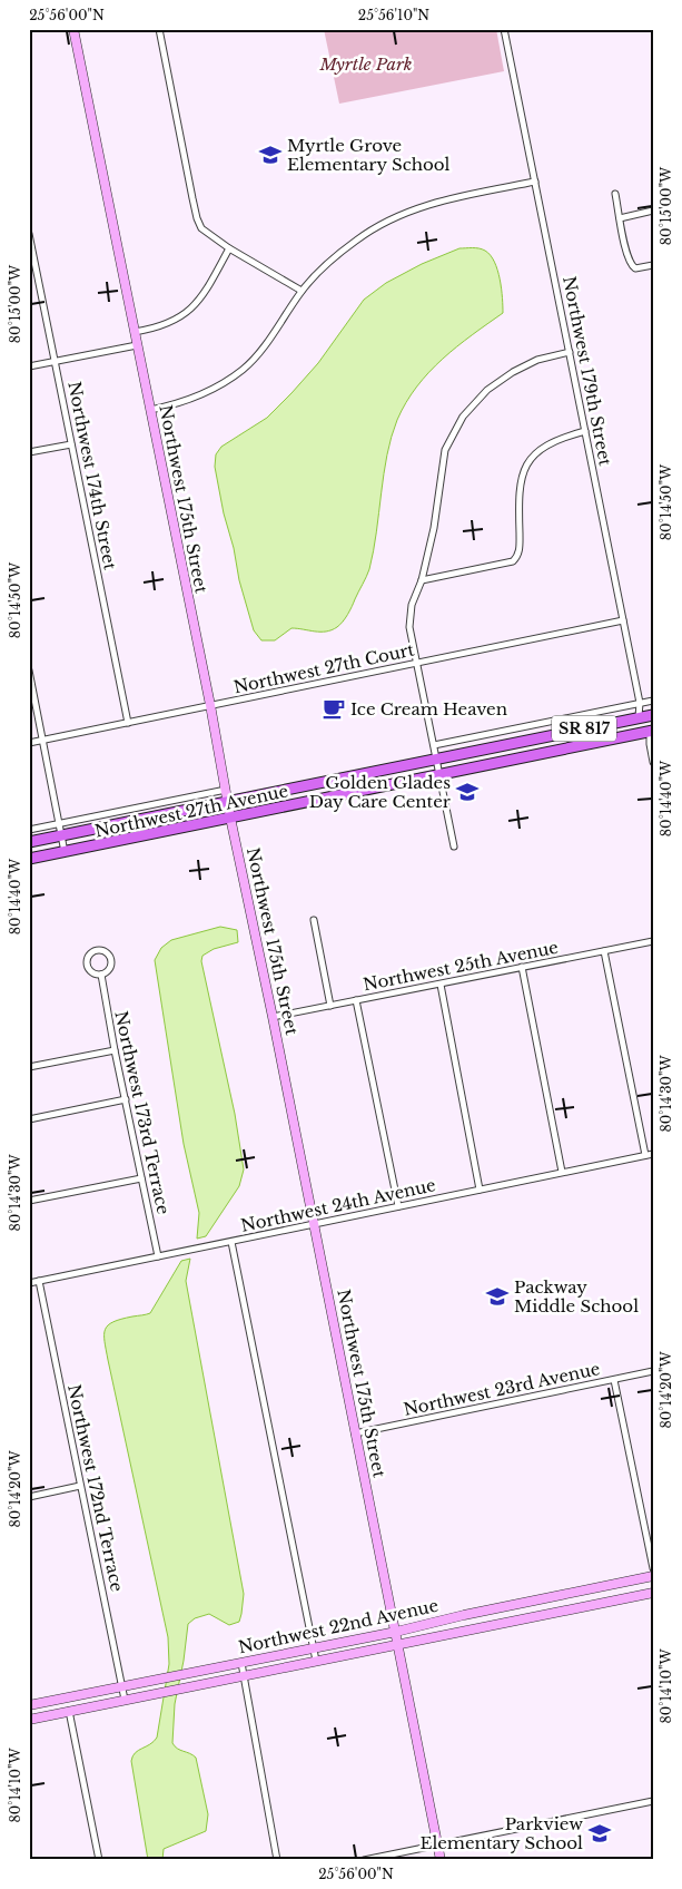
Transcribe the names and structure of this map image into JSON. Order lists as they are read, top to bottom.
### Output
{
  "streets": {
    "main road": ["SR 817", "Northwest 27th Avenue"],
    "street": [
      "Northwest 179th Street",
      "Northwest 174th Street",
      "Northwest 175th Street",
      "Northwest 27th Court",
      "Northwest 25th Avenue",
      "Northwest 173rd Terrace",
      "Northwest 24th Avenue",
      "Northwest 23rd Avenue",
      "Northwest 172nd Terrace",
      "Northwest 22nd Avenue"
    ]
  },
  "crossings": [
    ["Northwest 179th Street", "Northwest 27th Court"],
    ["Northwest 179th Street", "Northwest 27th Avenue"],
    ["Northwest 174th Street", "Northwest 27th Court"],
    ["Northwest 175th Street", "Northwest 27th Court"],
    ["Northwest 175th Street", "Northwest 27th Avenue"],
    ["Northwest 175th Street", "Northwest 25th Avenue"],
    ["Northwest 175th Street", "Northwest 24th Avenue"],
    ["Northwest 175th Street", "Northwest 23rd Avenue"],
    ["Northwest 175th Street", "Northwest 22nd Avenue"],
    ["Northwest 173rd Terrace", "Northwest 24th Avenue"],
    ["Northwest 24th Avenue", "Northwest 172nd Terrace"],
    ["Northwest 172nd Terrace", "Northwest 22nd Avenue"]
  ],
  "parks": ["Myrtle Park"],
  "places": {
    "school or university": [
      "Myrtle Grove Elementary School",
      "Golden Glades Day Care Center",
      "Packway Middle School",
      "Parkview Elementary School"
    ],
    "cafe": ["Ice Cream Heaven"]
  },
  "coordinates": [
    "25°56'00\"N",
    "25°56'10\"N",
    "80°15'00\"W",
    "80°14'50\"W",
    "80°14'40\"W",
    "80°14'30\"W",
    "80°14'20\"W",
    "80°14'10\"W"
  ]
}
